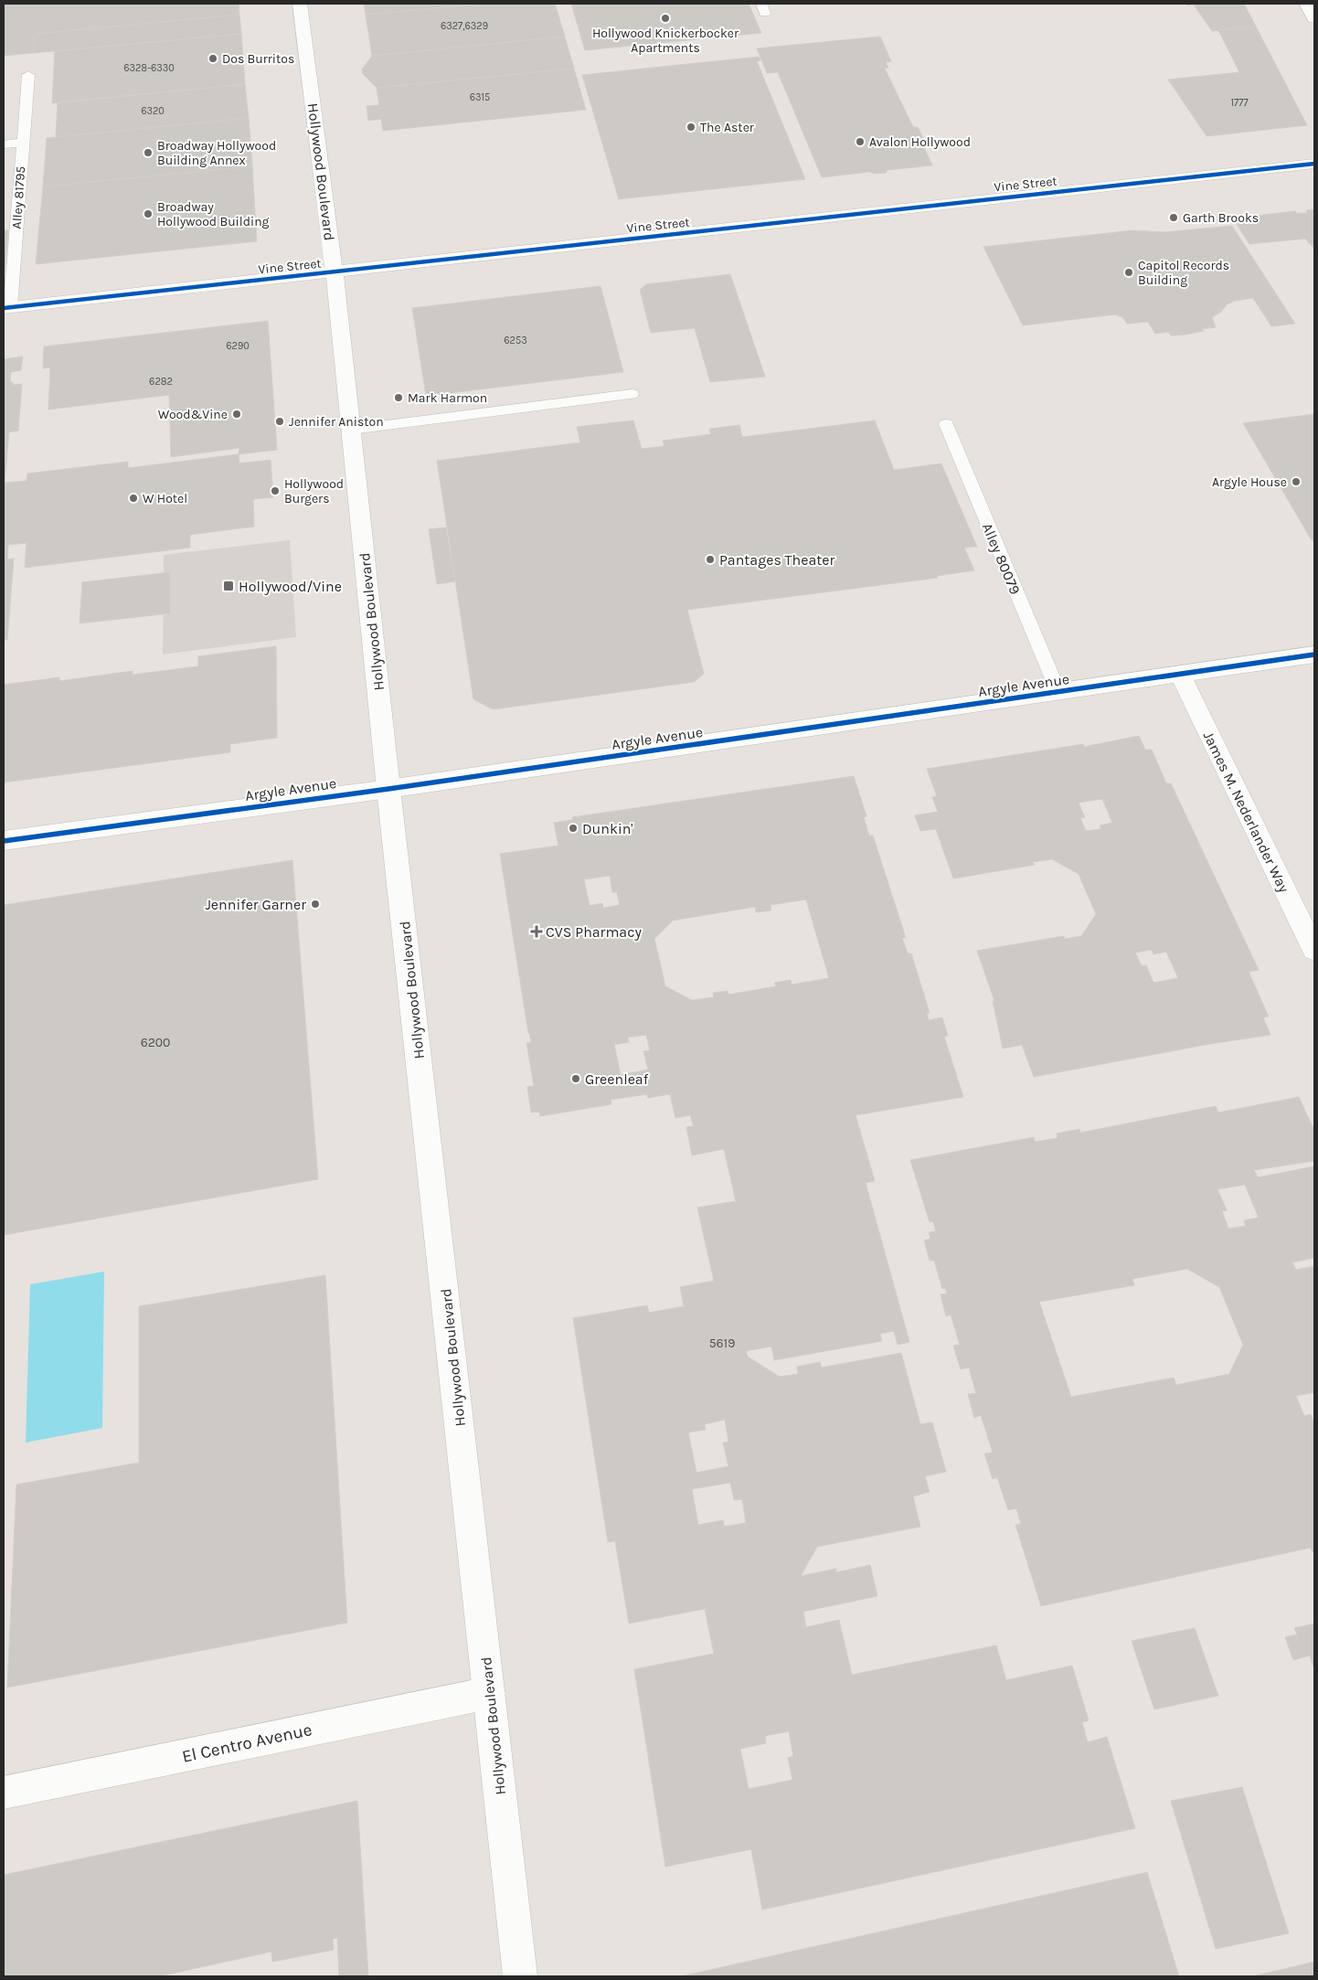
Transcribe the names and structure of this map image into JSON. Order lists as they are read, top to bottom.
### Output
{
  "streets": {
    "main road": [
      "Hollywood Boulevard",
      "Vine Street",
      "Argyle Avenue",
      "James M. Nederlander Way",
      "El Centro Avenue"
    ],
    "lane": ["Alley 81795", "Alley 80079"]
  },
  "crossings": [
    ["Hollywood Boulevard", "Vine Street"],
    ["Hollywood Boulevard", "Argyle Avenue"],
    ["Hollywood Boulevard", "El Centro Avenue"],
    ["Vine Street", "Alley 81795"],
    ["Alley 80079", "Argyle Avenue"],
    ["Argyle Avenue", "James M. Nederlander Way"]
  ],
  "places": {
    "other": [
      "Hollywood Knickerbocker Apartments",
      "Dos Burritos",
      "The Aster",
      "Avalon Hollywood",
      "Broadway Hollywood Building Annex",
      "Broadway Hollywood Building",
      "Garth Brooks",
      "Capitol Records Building",
      "Mark Harmon",
      "Wood&Vine",
      "Jennifer Aniston",
      "Argyle House",
      "Hollywood Burgers",
      "W Hotel",
      "Pantages Theater",
      "Dunkin'",
      "Jennifer Garner",
      "Greenleaf"
    ],
    "transit": ["Hollywood/Vine"],
    "health": ["CVS Pharmacy"]
  },
  "house_numbers": [
    "6327,6329",
    "6328-6330",
    "6315",
    "1777",
    "6320",
    "6253",
    "6290",
    "6282",
    "6200",
    "5619"
  ]
}
